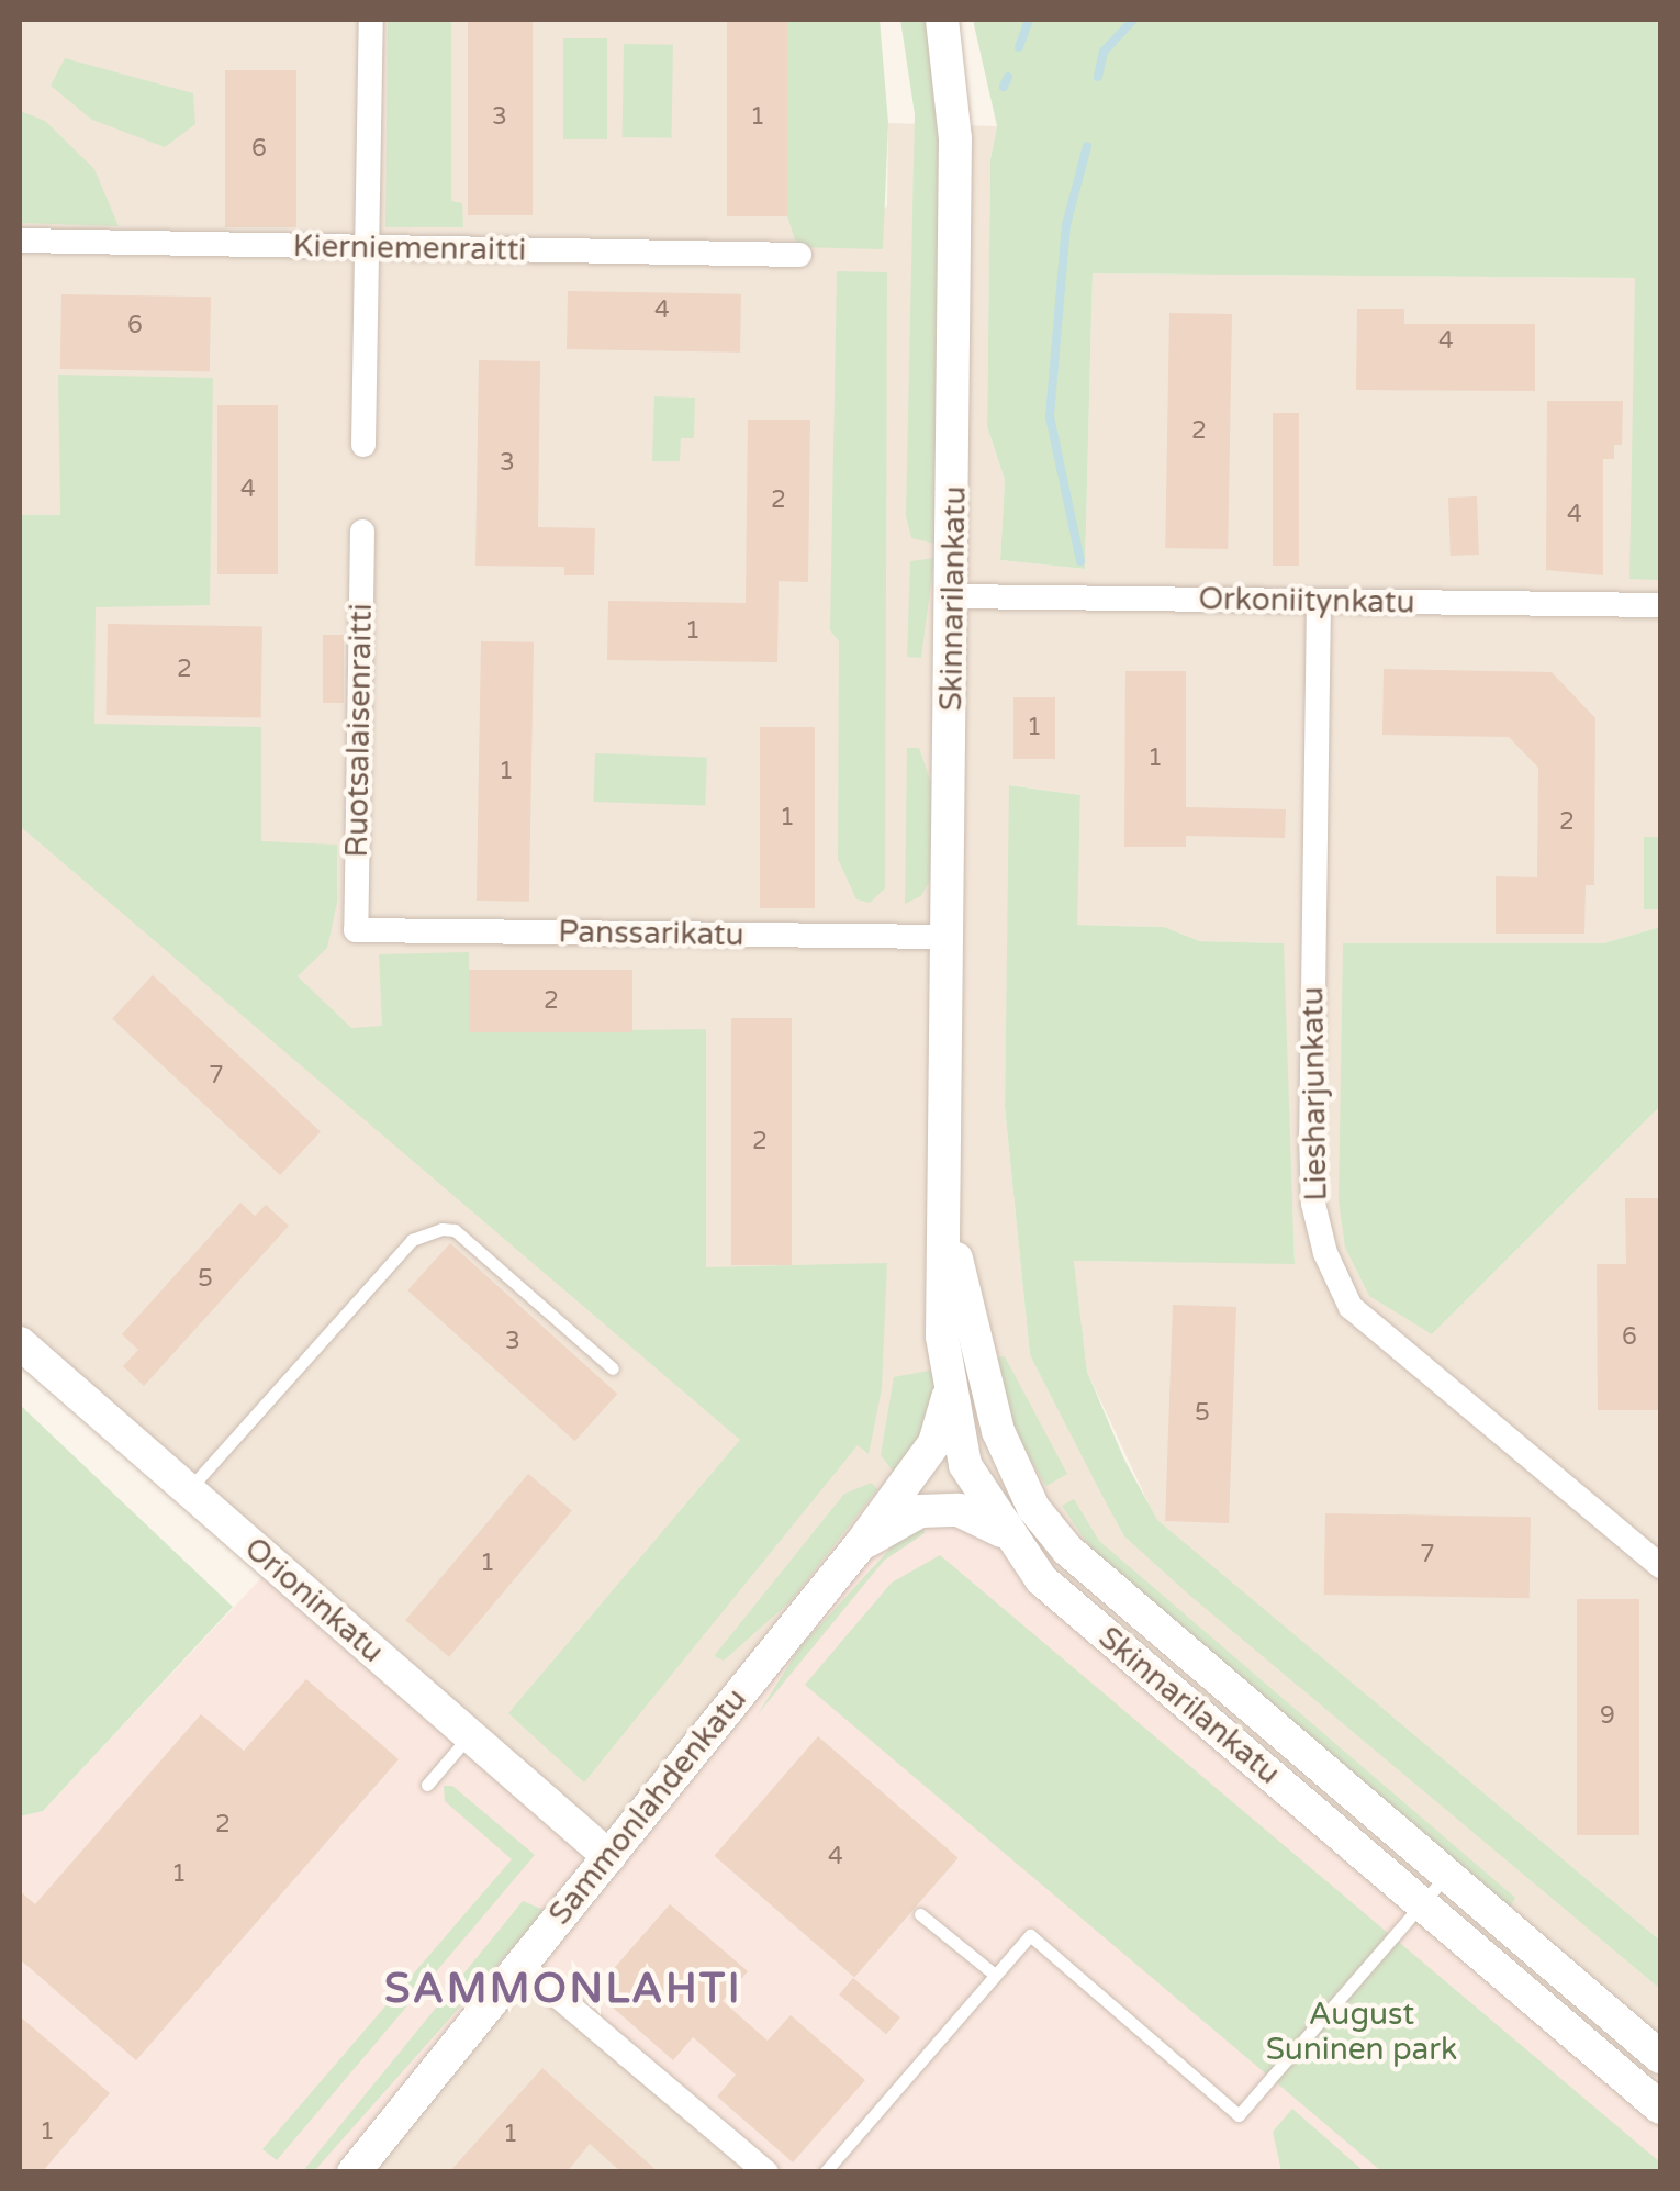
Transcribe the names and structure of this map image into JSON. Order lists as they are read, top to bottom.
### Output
{
  "streets": {
    "main road": ["Skinnarilankatu", "Orioninkatu", "Sammonlahdenkatu"],
    "street": [
      "Kierniemenraitti",
      "Orkoniitynkatu",
      "Ruotsalaisenraitti",
      "Panssarikatu",
      "Liesharjunkatu"
    ]
  },
  "crossings": [
    ["Skinnarilankatu", "Orkoniitynkatu"],
    ["Skinnarilankatu", "Panssarikatu"],
    ["Skinnarilankatu", "Sammonlahdenkatu"],
    ["Orkoniitynkatu", "Liesharjunkatu"],
    ["Ruotsalaisenraitti", "Panssarikatu"],
    ["Orioninkatu", "Sammonlahdenkatu"]
  ],
  "districts": ["SAMMONLAHTI"],
  "parks": ["August Suninen park"],
  "house_numbers": [
    "3",
    "1",
    "6",
    "4",
    "6",
    "4",
    "2",
    "3",
    "4",
    "2",
    "4",
    "1",
    "2",
    "1",
    "1",
    "1",
    "1",
    "2",
    "2",
    "7",
    "2",
    "5",
    "6",
    "3",
    "5",
    "7",
    "1",
    "9",
    "2",
    "4",
    "1",
    "1",
    "1"
  ]
}
